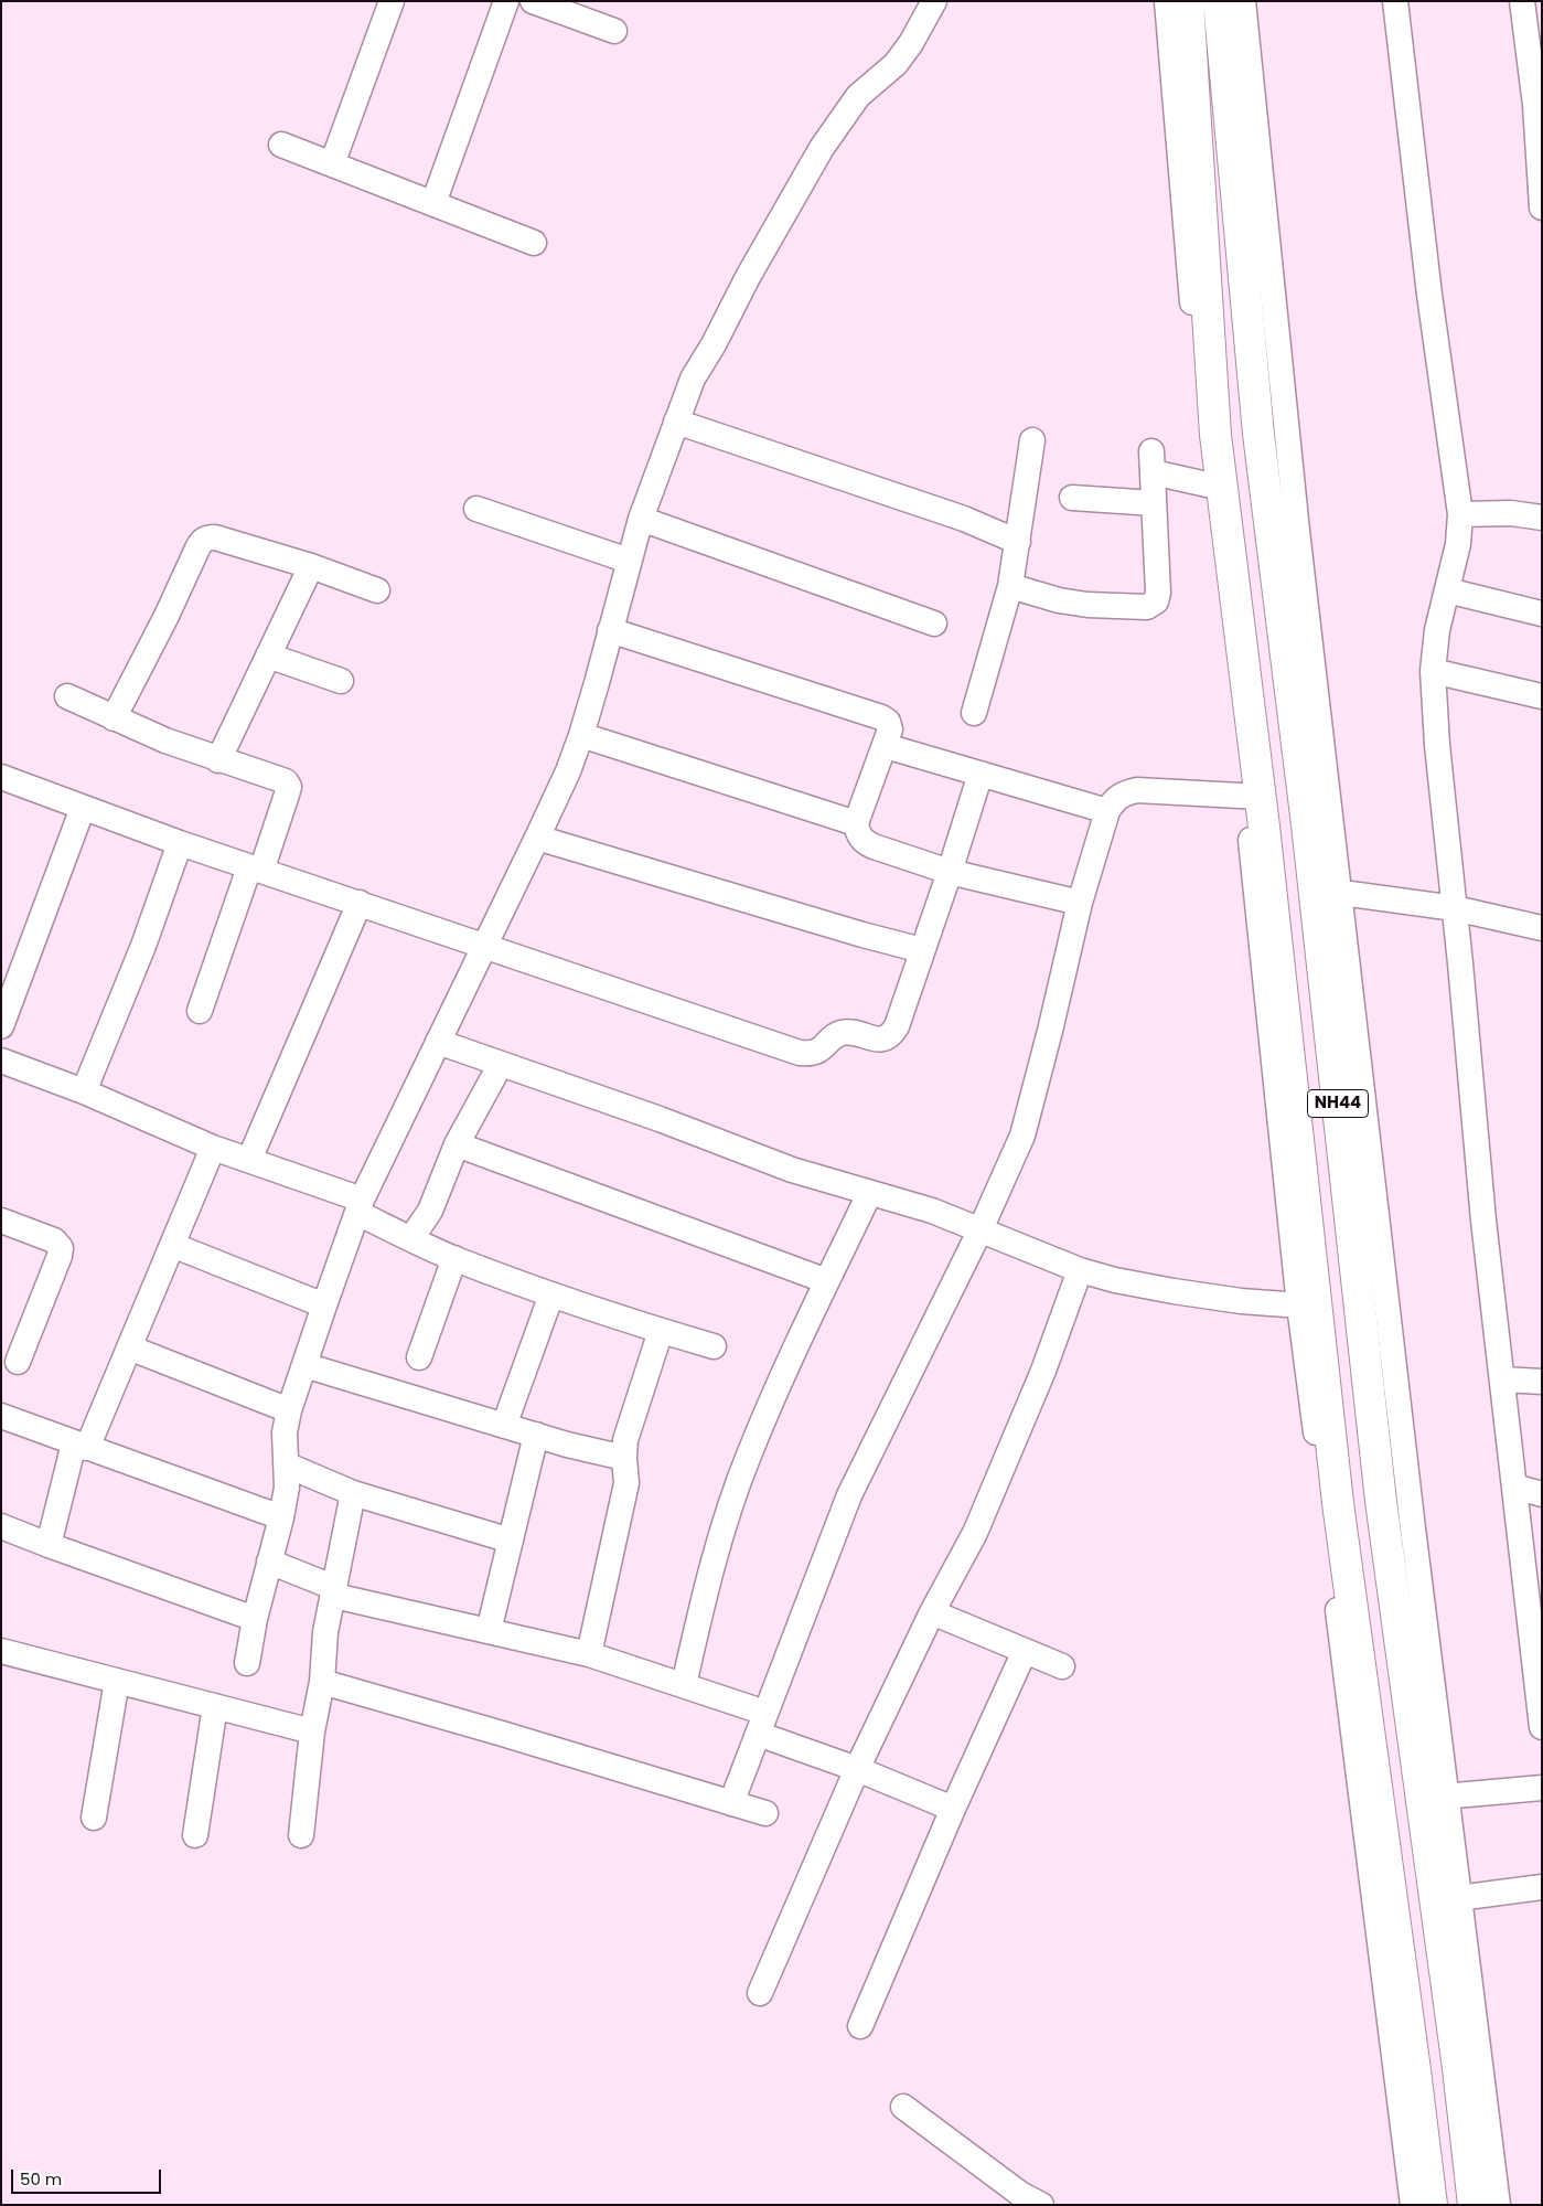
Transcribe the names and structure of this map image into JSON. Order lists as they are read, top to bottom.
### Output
{
  "streets": {
    "highway": ["NH44"]
  },
  "scale_bar": "50 m"
}
